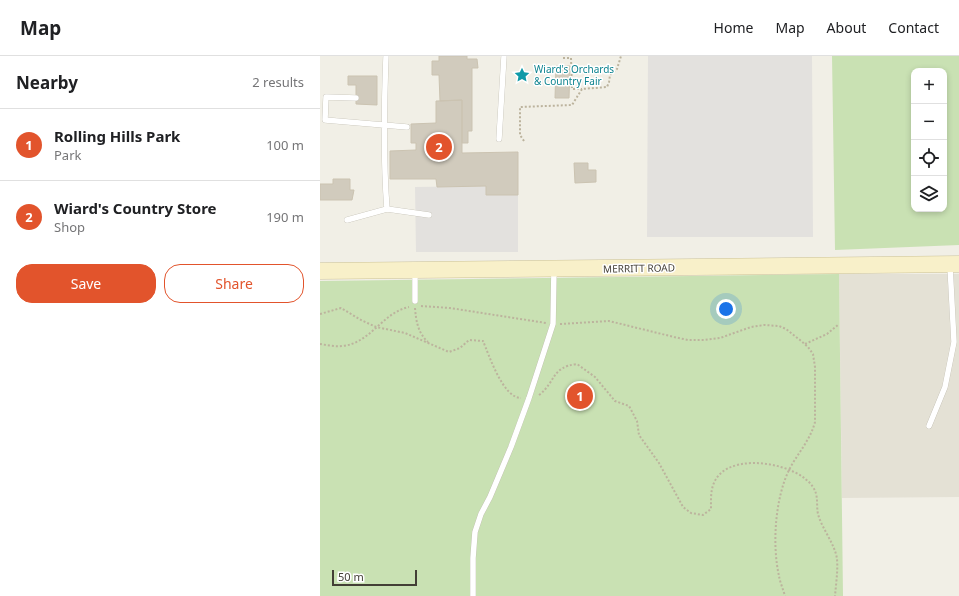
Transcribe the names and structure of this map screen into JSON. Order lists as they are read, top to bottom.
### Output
{
  "streets": {
    "street": ["MERRITT ROAD"]
  },
  "places": {
    "place": ["Wiard's Orchards & Country Fair"]
  },
  "scale_bar": "50 m",
  "page": {
    "header": "Map",
    "nav": [
      "Home",
      "Map",
      "About",
      "Contact"
    ],
    "heading": ["Nearby", "2 results"],
    "map_buttons": ["+", "−"],
    "list": [
      {
        "mark": "1",
        "name": "Rolling Hills Park",
        "note": "Park",
        "value": "100 m"
      },
      {
        "mark": "2",
        "name": "Wiard's Country Store",
        "note": "Shop",
        "value": "190 m"
      }
    ],
    "pins": ["2", "1"],
    "buttons": ["Save", "Share"],
    "scale": "50 m"
  }
}
